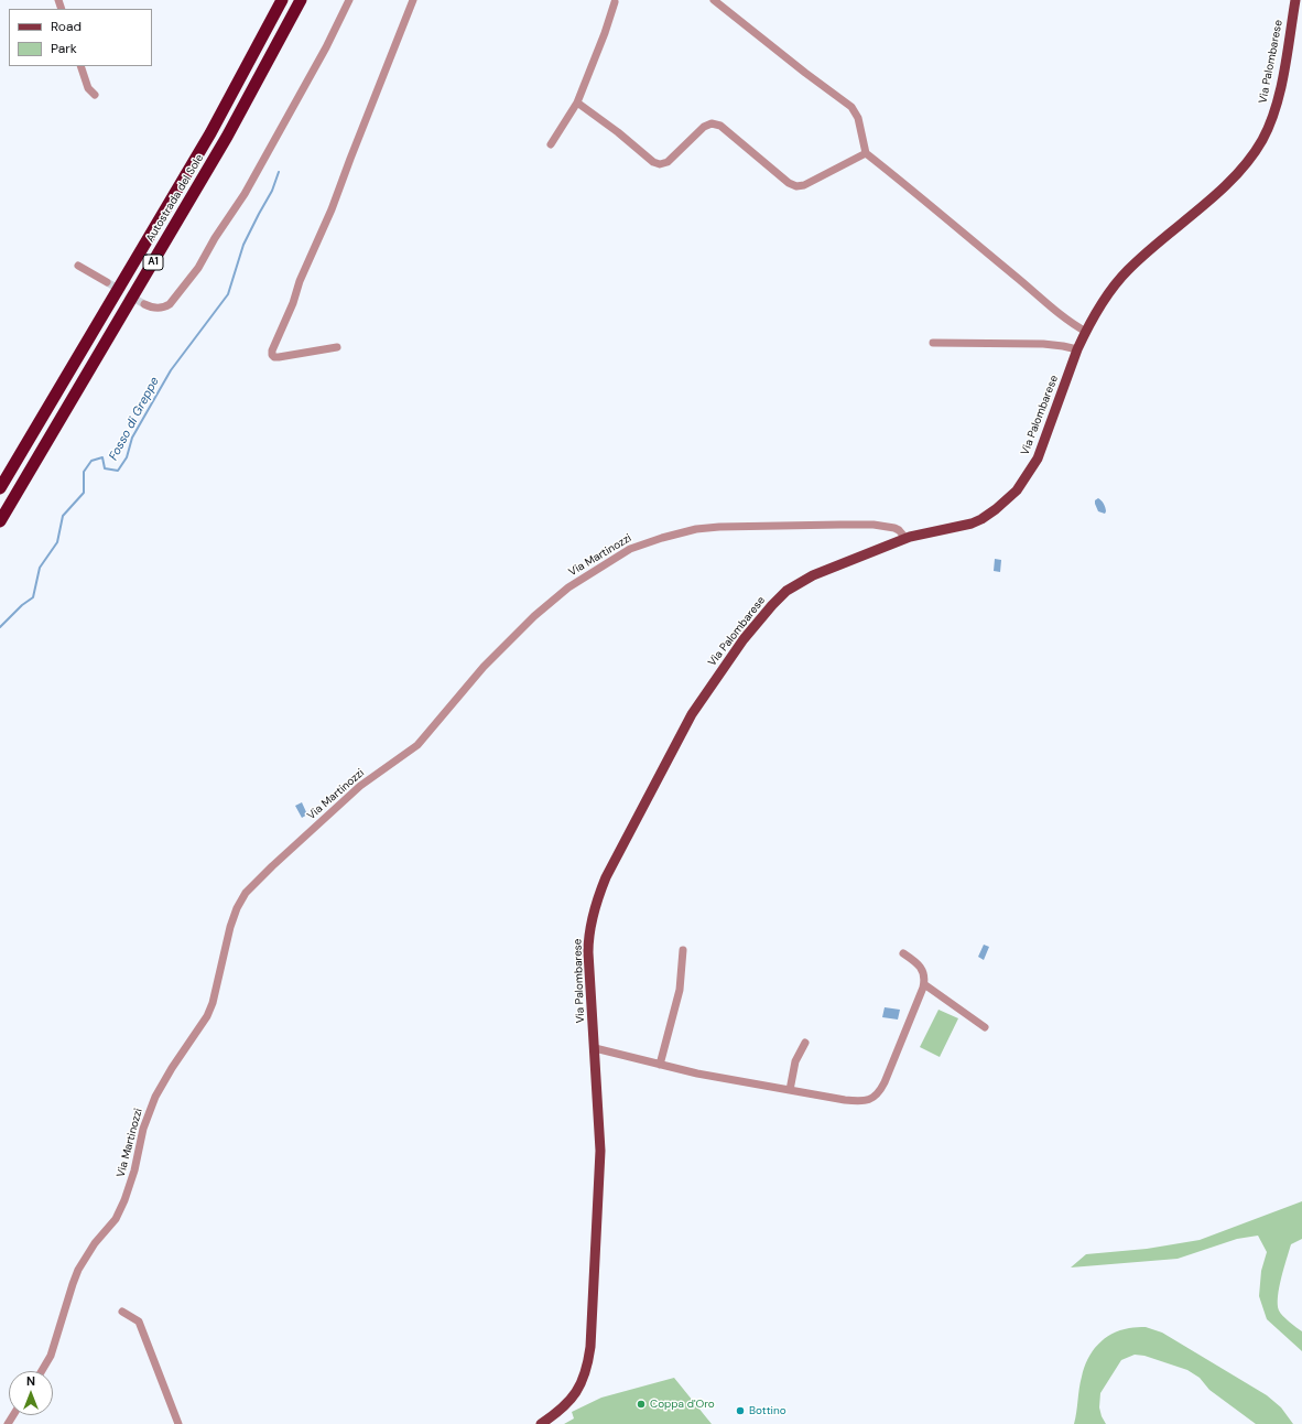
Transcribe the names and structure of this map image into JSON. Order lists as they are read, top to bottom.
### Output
{
  "streets": {
    "highway": ["Autostrada del Sole", "A1"],
    "main road": ["Via Palombarese"],
    "street": ["Via Martinozzi"]
  },
  "crossings": [
    ["Via Palombarese", "Via Martinozzi"]
  ],
  "water": ["Fosso di Greppe"],
  "places": ["Coppa d'Oro", "Bottino"],
  "legend": ["Road", "Park"],
  "north": "top"
}
